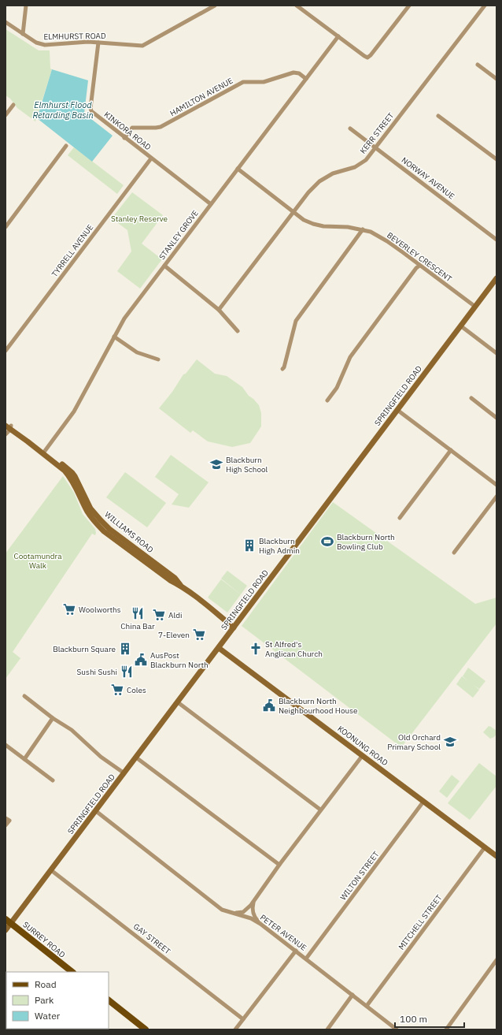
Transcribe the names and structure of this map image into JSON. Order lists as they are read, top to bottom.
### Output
{
  "streets": {
    "main road": [
      "SPRINGFIELD ROAD",
      "WILLIAMS ROAD",
      "KOONUNG ROAD",
      "SURREY ROAD"
    ],
    "street": [
      "ELMHURST ROAD",
      "HAMILTON AVENUE",
      "KINKORA ROAD",
      "KERR STREET",
      "NORWAY AVENUE",
      "STANLEY GROVE",
      "TYRRELL AVENUE",
      "BEVERLEY CRESCENT",
      "WILTON STREET",
      "MITCHELL STREET",
      "PETER AVENUE",
      "GAY STREET"
    ]
  },
  "crossings": [
    ["ELMHURST ROAD", "KINKORA ROAD"],
    ["HAMILTON AVENUE", "KINKORA ROAD"],
    ["HAMILTON AVENUE", "STANLEY GROVE"],
    ["KINKORA ROAD", "STANLEY GROVE"],
    ["KINKORA ROAD", "TYRRELL AVENUE"],
    ["KERR STREET", "NORWAY AVENUE"],
    ["KERR STREET", "BEVERLEY CRESCENT"],
    ["STANLEY GROVE", "BEVERLEY CRESCENT"],
    ["STANLEY GROVE", "WILLIAMS ROAD"],
    ["BEVERLEY CRESCENT", "SPRINGFIELD ROAD"],
    ["SPRINGFIELD ROAD", "WILLIAMS ROAD"],
    ["SPRINGFIELD ROAD", "KOONUNG ROAD"],
    ["SPRINGFIELD ROAD", "PETER AVENUE"],
    ["SPRINGFIELD ROAD", "GAY STREET"],
    ["SPRINGFIELD ROAD", "SURREY ROAD"],
    ["KOONUNG ROAD", "WILTON STREET"],
    ["KOONUNG ROAD", "MITCHELL STREET"],
    ["WILTON STREET", "PETER AVENUE"],
    ["MITCHELL STREET", "PETER AVENUE"]
  ],
  "water": ["Elmhurst Flood Retarding Basin"],
  "parks": ["Stanley Reserve", "Cootamundra Walk"],
  "places": {
    "school or university": ["Blackburn High School", "Old Orchard Primary School"],
    "sports": ["Blackburn North Bowling Club"],
    "building": ["Blackburn High Admin", "Blackburn Square"],
    "supermarket": [
      "Woolworths",
      "Aldi",
      "7-Eleven",
      "Coles"
    ],
    "restaurant": ["China Bar", "Sushi Sushi"],
    "church": ["St Alfred's Anglican Church"],
    "public building": ["AusPost Blackburn North", "Blackburn North Neighbourhood House"]
  },
  "legend": ["Road", "Park", "Water"],
  "scale_bar": "100 m"
}
